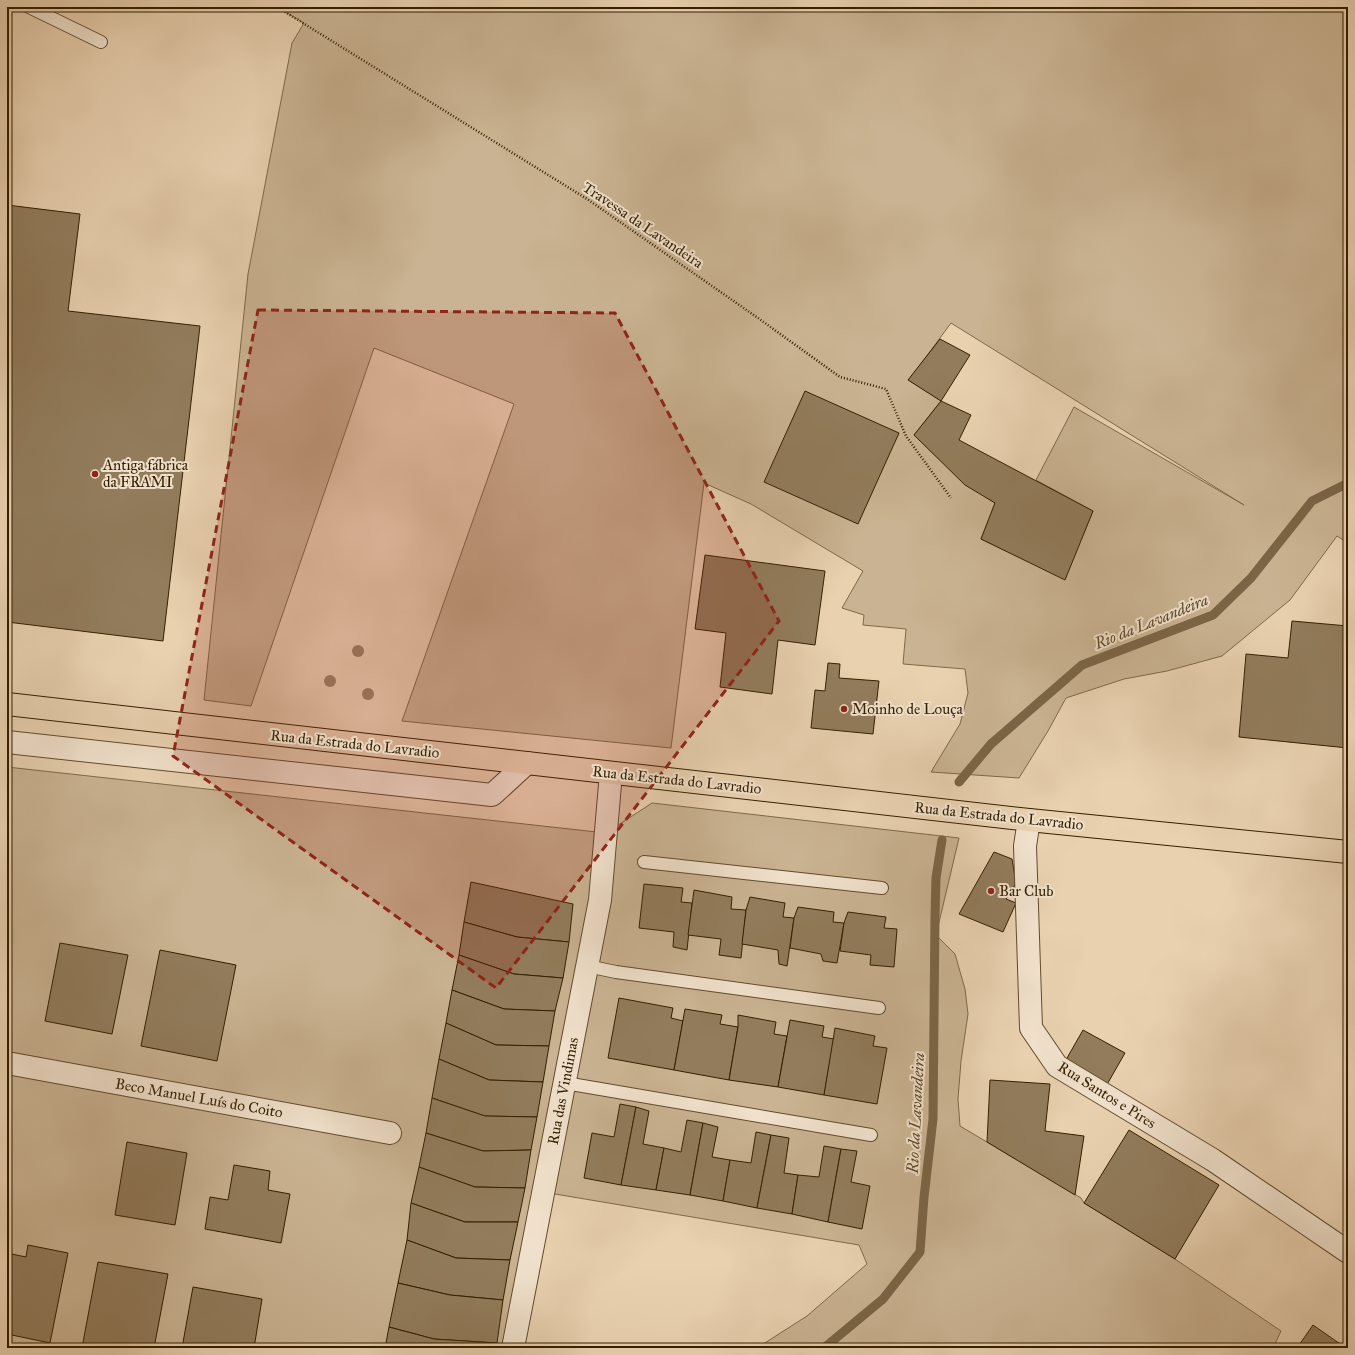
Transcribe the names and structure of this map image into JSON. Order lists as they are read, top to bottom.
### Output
{
  "streets": {
    "main road": ["Rua da Estrada do Lavradio"],
    "street": ["Rua das Vindimas", "Rua Santos e Pires", "Beco Manuel Luís do Coito"],
    "path": ["Travessa da Lavandeira"]
  },
  "crossings": [
    ["Rua da Estrada do Lavradio", "Rua das Vindimas"],
    ["Rua da Estrada do Lavradio", "Rua Santos e Pires"]
  ],
  "water": ["Rio da Lavandeira"],
  "places": ["Antiga fábrica da FRAMI", "Moinho de Louça", "Bar Club"]
}
